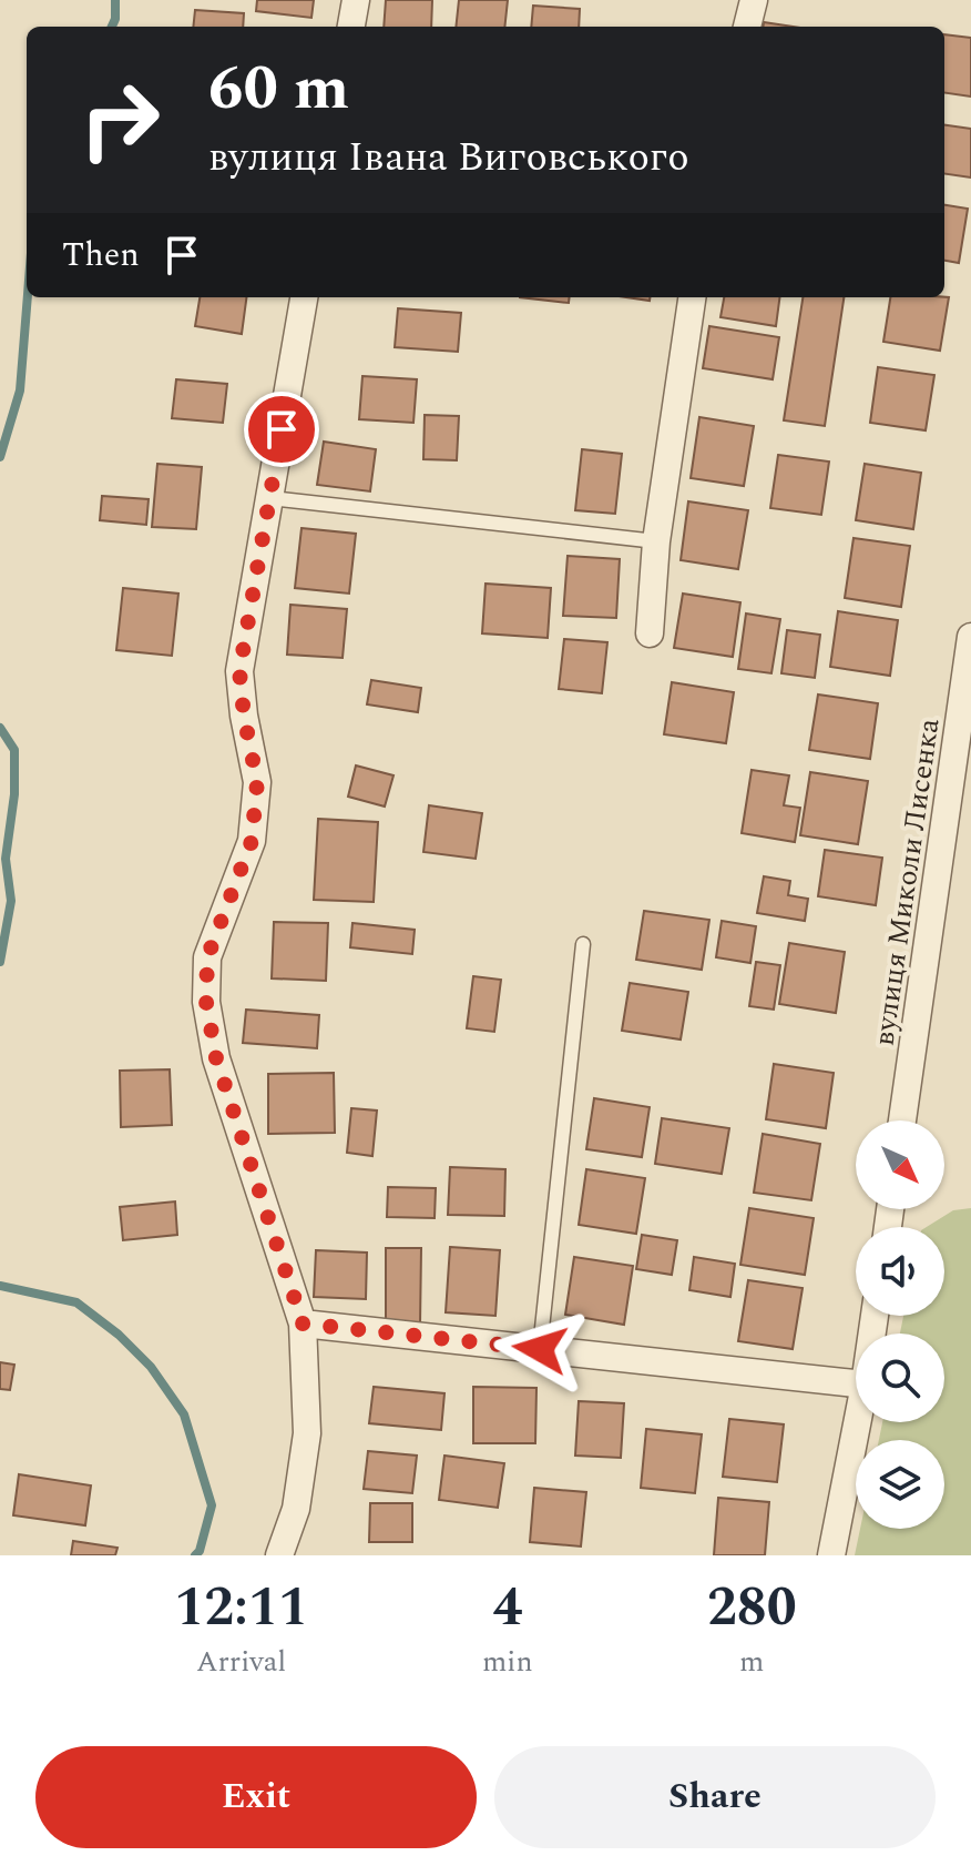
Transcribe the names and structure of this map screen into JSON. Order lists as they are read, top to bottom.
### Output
{
  "streets": {
    "street": ["вулиця Миколи Лисенка"]
  },
  "north": "bottom right",
  "page": {
    "turn": ["60 m", "вулиця Івана Виговського"],
    "then": "Then",
    "eta": [
      "12:11",
      "Arrival",
      "4",
      "min",
      "280",
      "m"
    ],
    "buttons": ["Exit", "Share"]
  }
}
